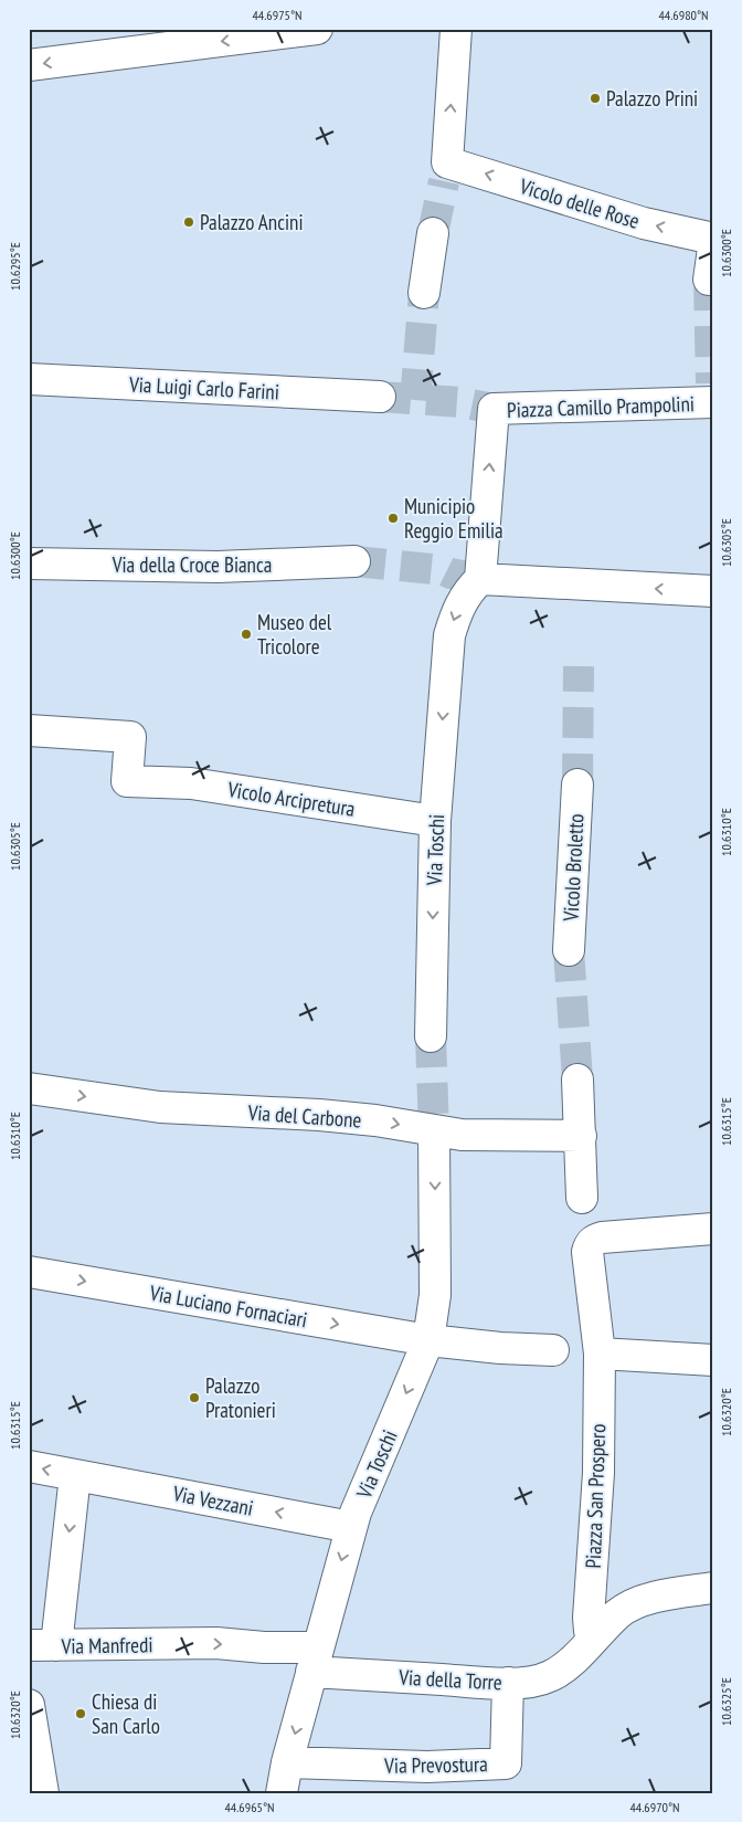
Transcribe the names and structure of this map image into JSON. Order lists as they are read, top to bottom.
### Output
{
  "streets": {
    "street": [
      "Vicolo delle Rose",
      "Via Luigi Carlo Farini",
      "Piazza Camillo Prampolini",
      "Via della Croce Bianca",
      "Vicolo Arcipretura",
      "Via Toschi",
      "Vicolo Broletto",
      "Via del Carbone",
      "Via Luciano Fornaciari",
      "Piazza San Prospero",
      "Via Vezzani",
      "Via Manfredi",
      "Via della Torre",
      "Via Prevostura"
    ]
  },
  "crossings": [
    ["Piazza Camillo Prampolini", "Via Toschi"],
    ["Vicolo Arcipretura", "Via Toschi"],
    ["Via Toschi", "Via del Carbone"],
    ["Via Toschi", "Via Luciano Fornaciari"],
    ["Via Toschi", "Via Vezzani"],
    ["Via Toschi", "Via Manfredi"],
    ["Via Toschi", "Via della Torre"],
    ["Via Toschi", "Via Prevostura"],
    ["Piazza San Prospero", "Via della Torre"],
    ["Via Manfredi", "Via della Torre"],
    ["Via della Torre", "Via Prevostura"]
  ],
  "one_way": [
    "Vicolo delle Rose",
    "Via Toschi",
    "Via del Carbone",
    "Via Luciano Fornaciari",
    "Via Vezzani",
    "Via Manfredi"
  ],
  "places": [
    "Palazzo Prini",
    "Palazzo Ancini",
    "Municipio Reggio Emilia",
    "Museo del Tricolore",
    "Palazzo Pratonieri",
    "Chiesa di San Carlo"
  ],
  "coordinates": [
    "44.6975°N",
    "44.6980°N",
    "10.6300°E",
    "10.6295°E",
    "10.6305°E",
    "10.6310°E",
    "10.6315°E",
    "10.6320°E",
    "10.6325°E",
    "44.6965°N",
    "44.6970°N"
  ]
}
